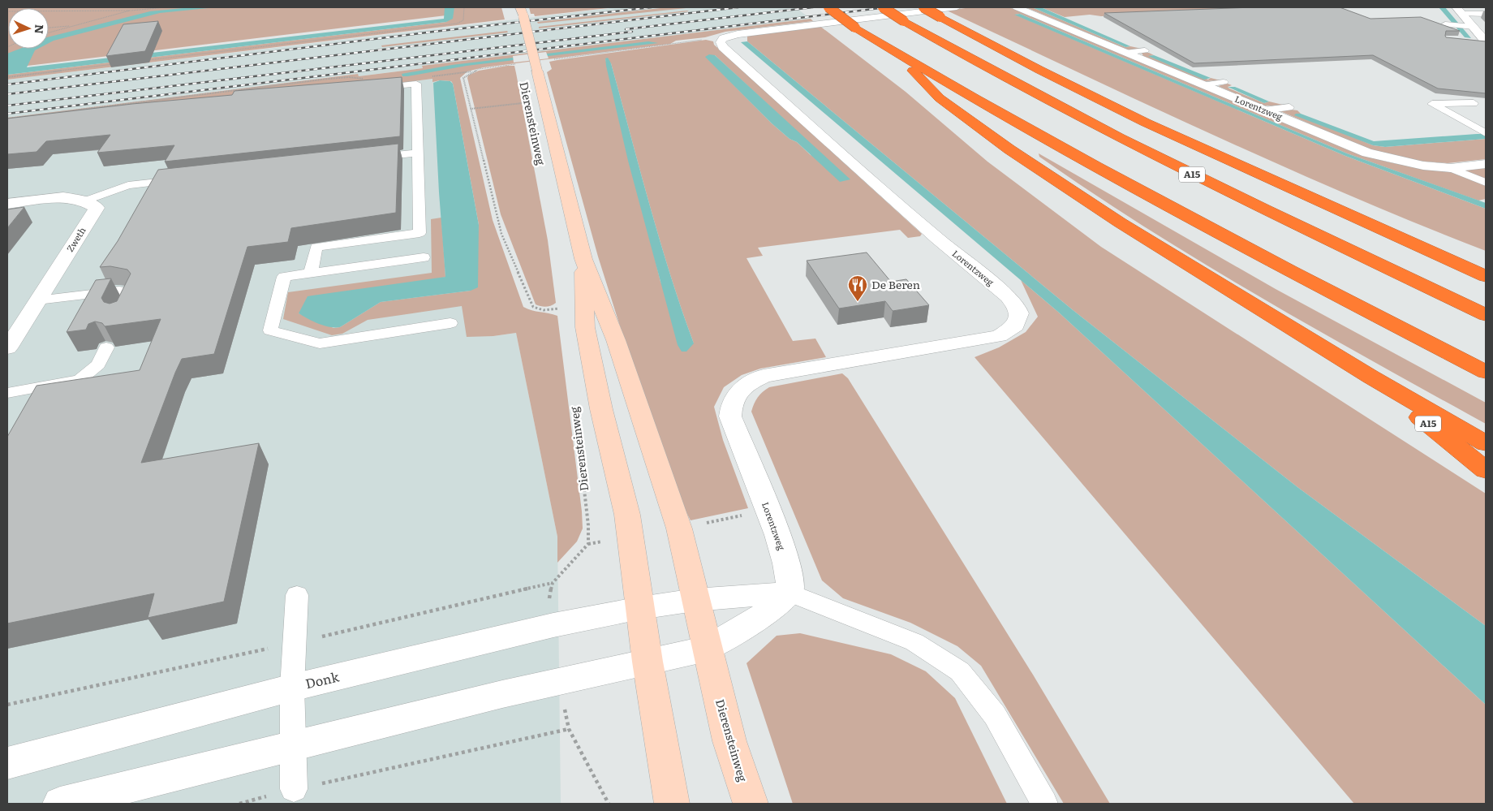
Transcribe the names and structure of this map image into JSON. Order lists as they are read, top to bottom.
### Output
{
  "streets": {
    "highway": ["A15"],
    "main road": ["Dierensteinweg"],
    "street": ["Lorentzweg", "Zweth", "Donk"]
  },
  "crossings": [
    ["Dierensteinweg", "Donk"]
  ],
  "places": {
    "restaurant": ["De Beren"]
  },
  "north": "right"
}
